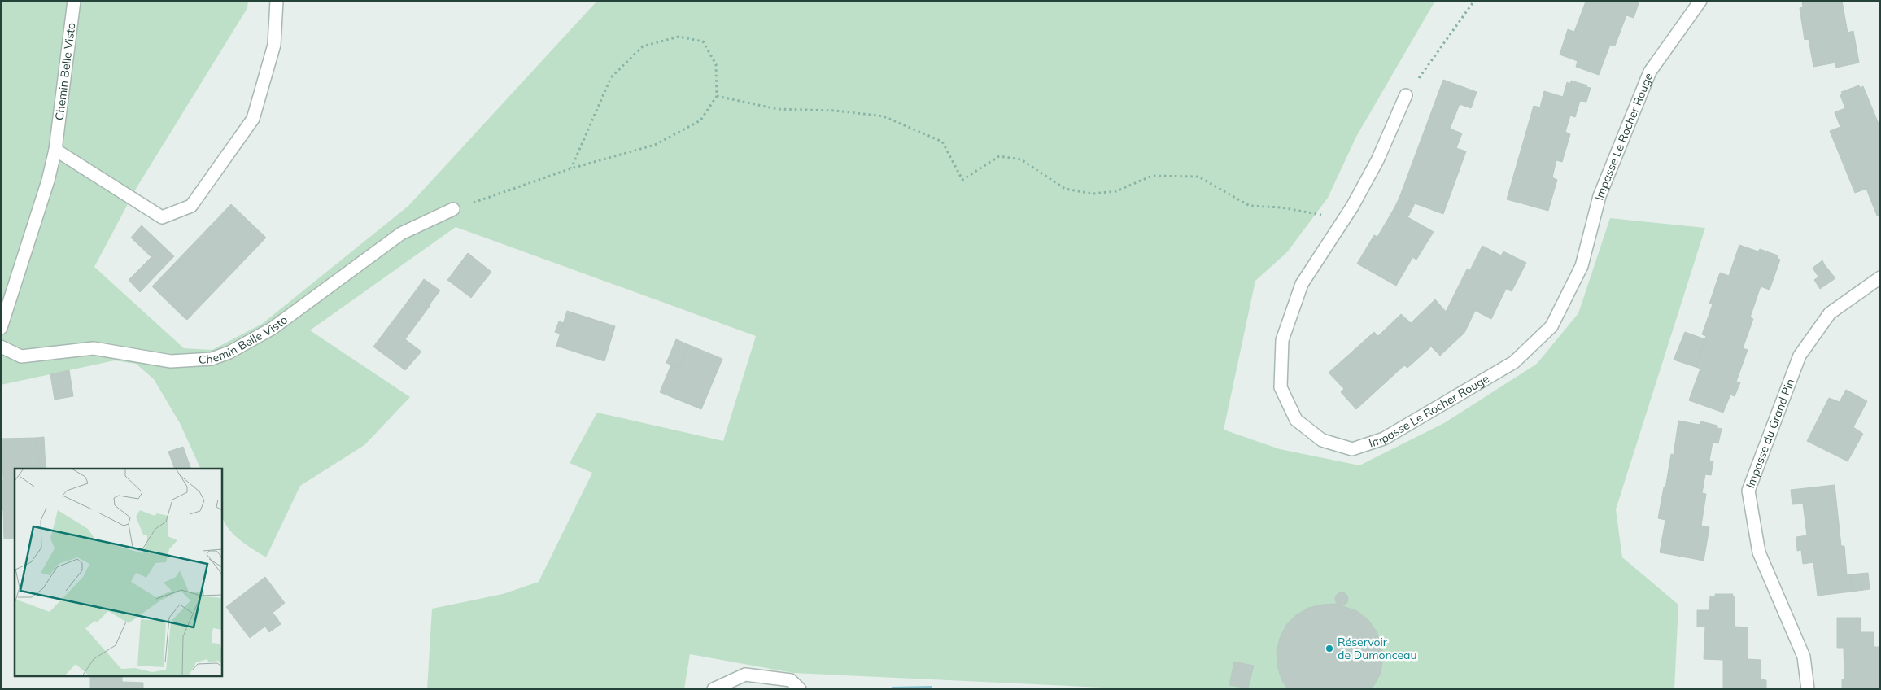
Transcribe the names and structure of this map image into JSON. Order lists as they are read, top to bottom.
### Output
{
  "streets": {
    "street": ["Chemin Belle Visto", "Impasse Le Rocher Rouge", "Impasse du Grand Pin"]
  },
  "places": ["Réservoir de Dumonceau"]
}
